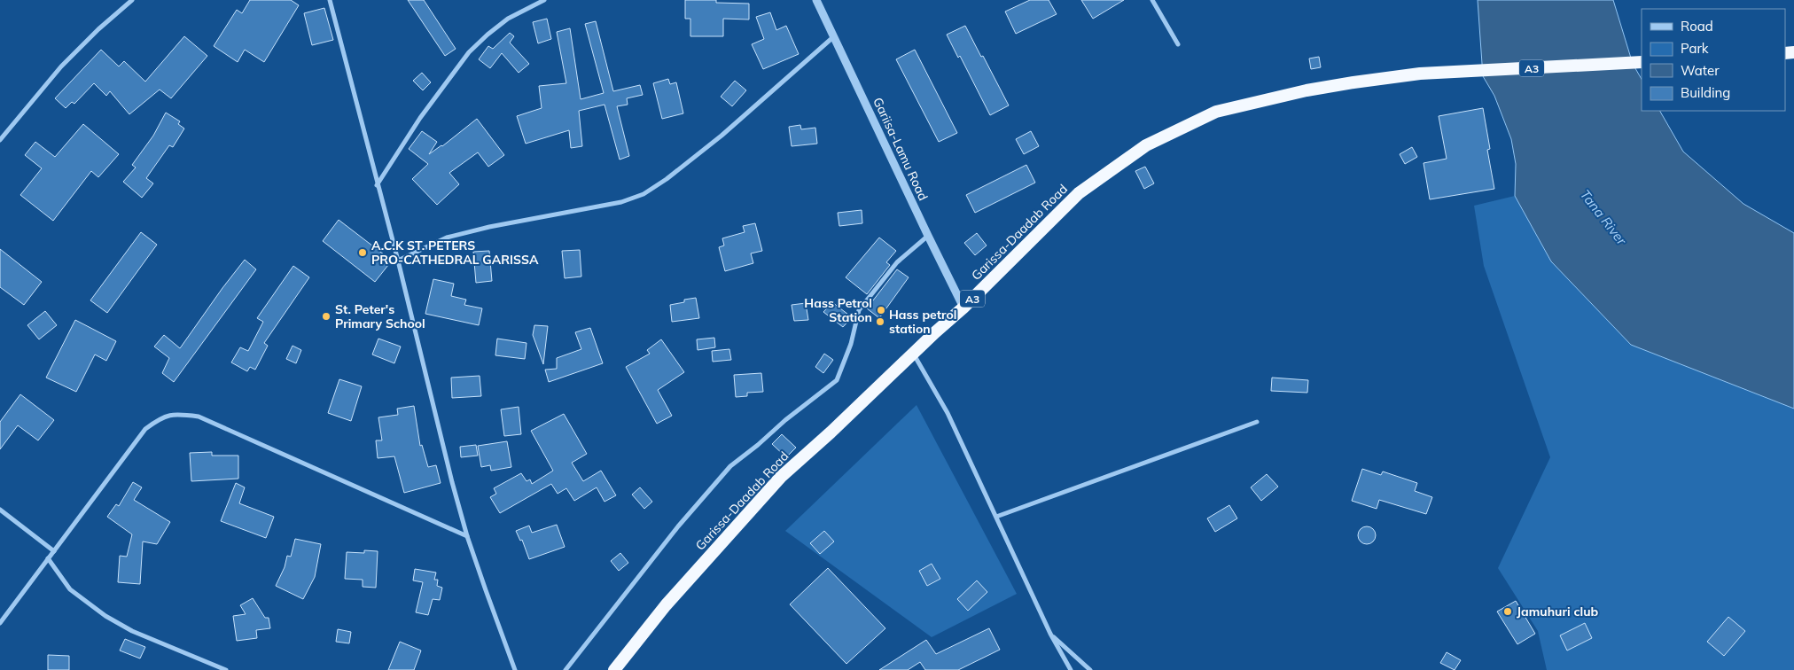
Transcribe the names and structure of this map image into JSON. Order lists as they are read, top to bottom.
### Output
{
  "streets": {
    "highway": ["A3", "Garissa-Daadab Road"],
    "street": ["Gariisa-Lamu Road"]
  },
  "crossings": [
    ["Gariisa-Lamu Road", "Garissa-Daadab Road"]
  ],
  "water": ["Tana River"],
  "places": [
    "A.C.K ST. PETERS PRO-CATHEDRAL GARISSA",
    "Hass Petrol Station",
    "St. Peter's Primary School",
    "Hass petrol station",
    "Jamuhuri club"
  ],
  "legend": [
    "Road",
    "Park",
    "Water",
    "Building"
  ]
}
